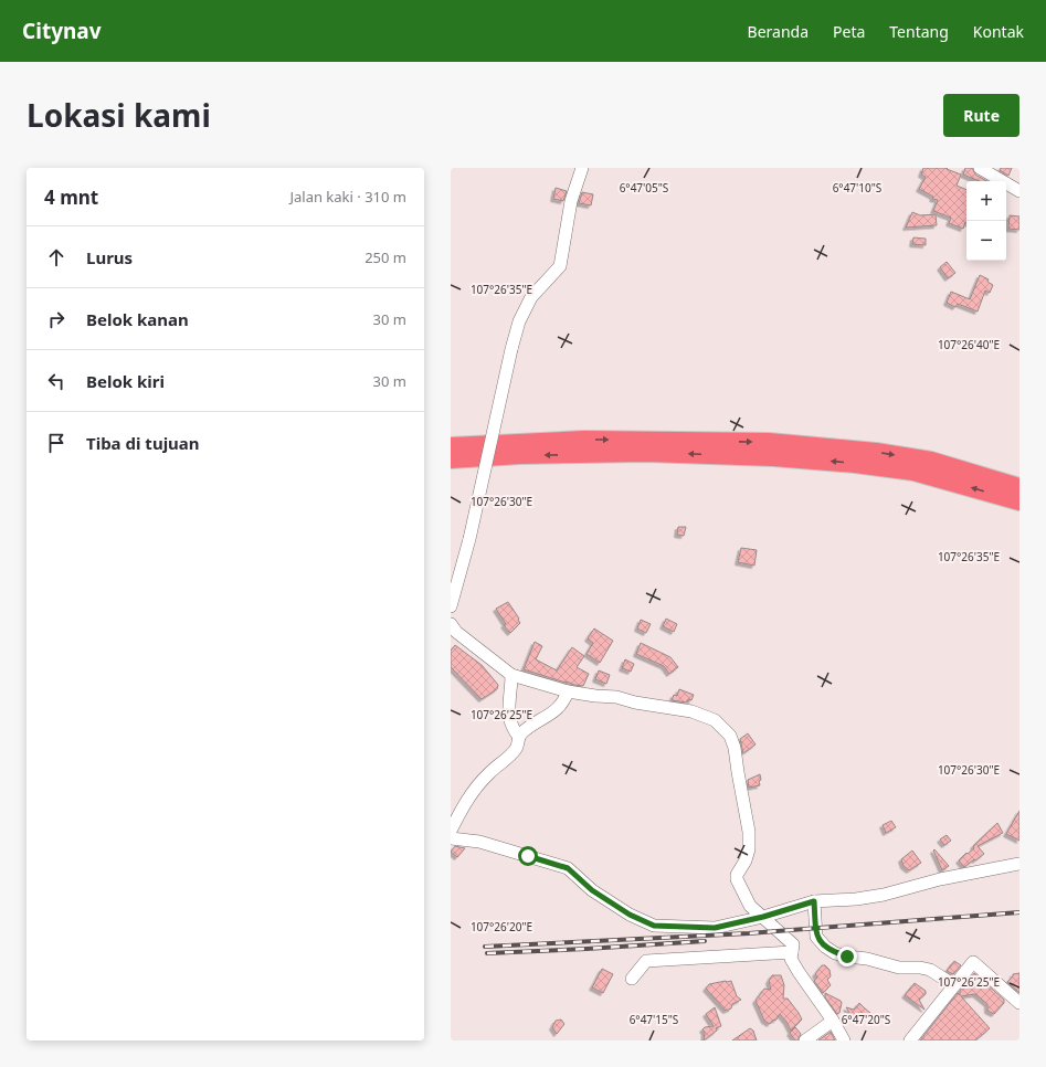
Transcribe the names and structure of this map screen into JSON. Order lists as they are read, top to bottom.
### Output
{
  "page": {
    "header": "Citynav",
    "nav": [
      "Beranda",
      "Peta",
      "Tentang",
      "Kontak"
    ],
    "title": "Lokasi kami",
    "buttons": "Rute",
    "heading": ["4 mnt", "Jalan kaki · 310 m"],
    "map_buttons": ["+", "−"],
    "list": [
      ["Lurus", "250 m"],
      ["Belok kanan", "30 m"],
      ["Belok kiri", "30 m"],
      "Tiba di tujuan"
    ]
  },
  "coordinates": [
    "6°47'05\"S",
    "6°47'10\"S",
    "107°26'35\"E",
    "107°26'40\"E",
    "107°26'30\"E",
    "107°26'25\"E",
    "107°26'20\"E",
    "6°47'15\"S",
    "6°47'20\"S"
  ]
}
